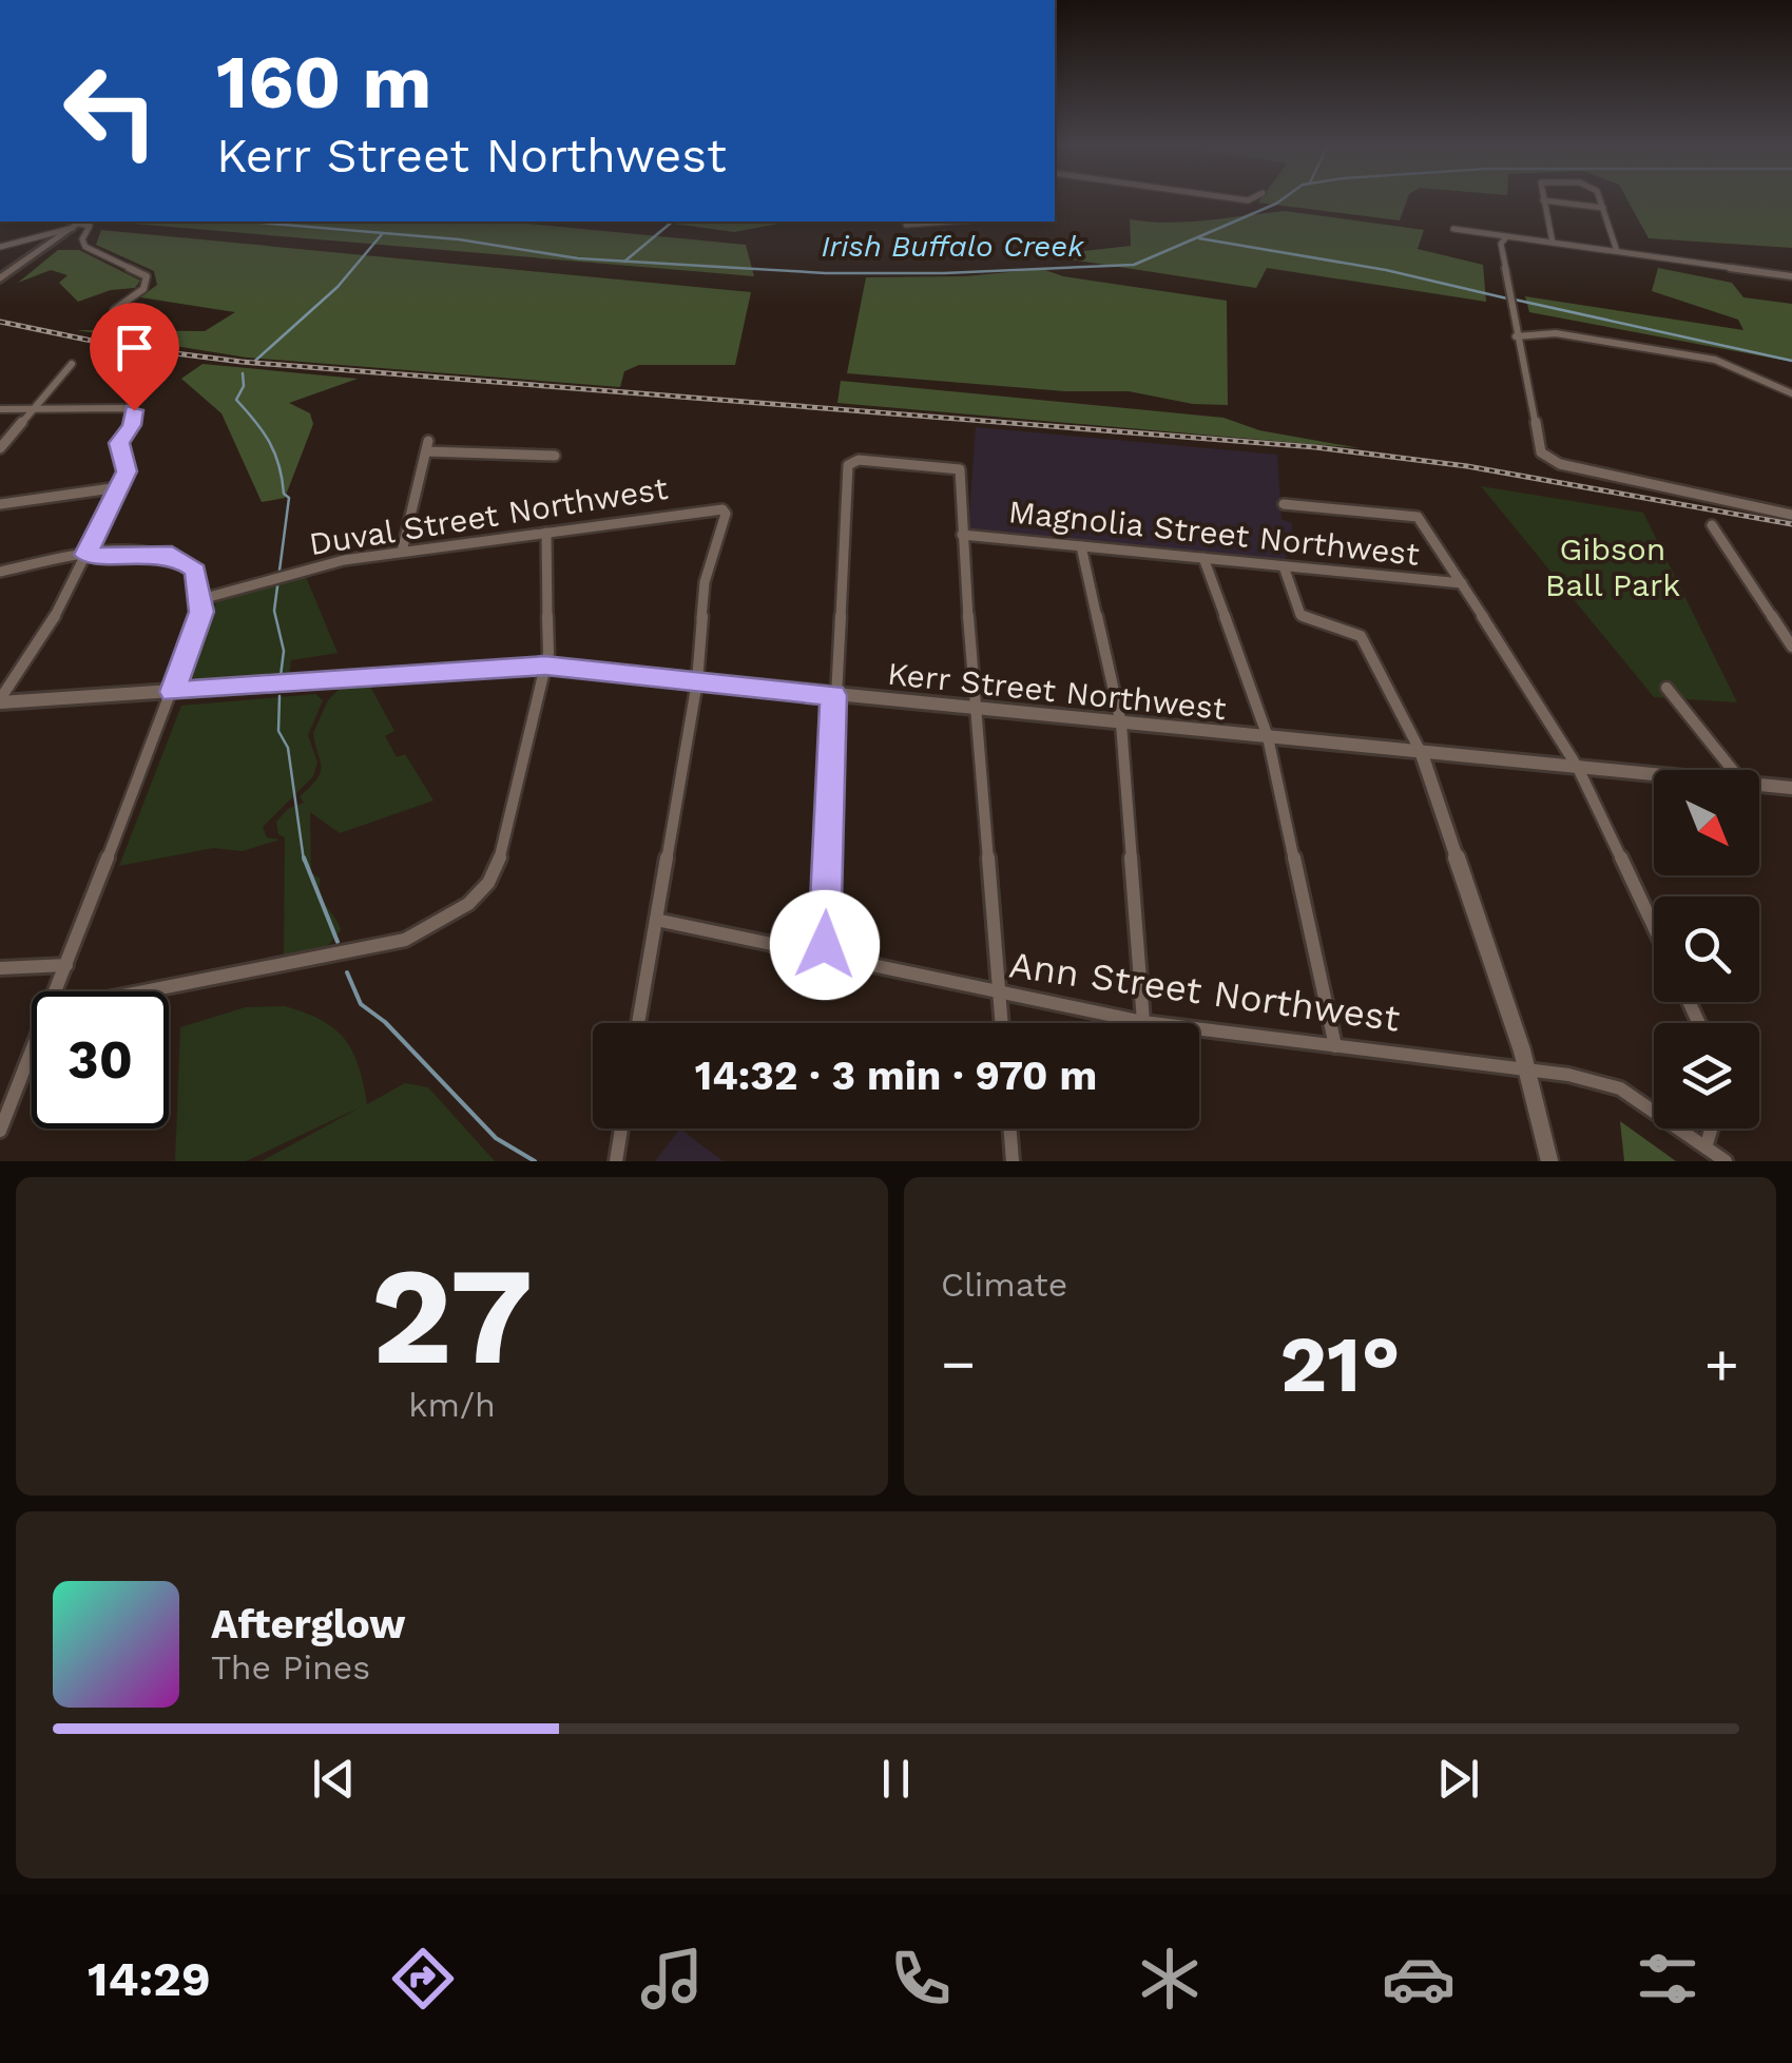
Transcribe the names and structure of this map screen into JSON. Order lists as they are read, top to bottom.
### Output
{
  "streets": {
    "street": [
      "Duval Street Northwest",
      "Magnolia Street Northwest",
      "Kerr Street Northwest",
      "Ann Street Northwest"
    ]
  },
  "crossings": [
    ["Duval Street Northwest", "Kerr Street Northwest"]
  ],
  "water": ["Irish Buffalo Creek"],
  "parks": ["Gibson Ball Park"],
  "north": "bottom right",
  "page": {
    "turn": ["160 m", "Kerr Street Northwest"],
    "limit": "30",
    "trip": "14:32 · 3 min · 970 m",
    "tile": [
      ["27", "km/h"],
      "Climate"
    ],
    "heat": ["−", "21°", "+"],
    "song": ["Afterglow", "The Pines"],
    "tabs": "14:29"
  }
}
